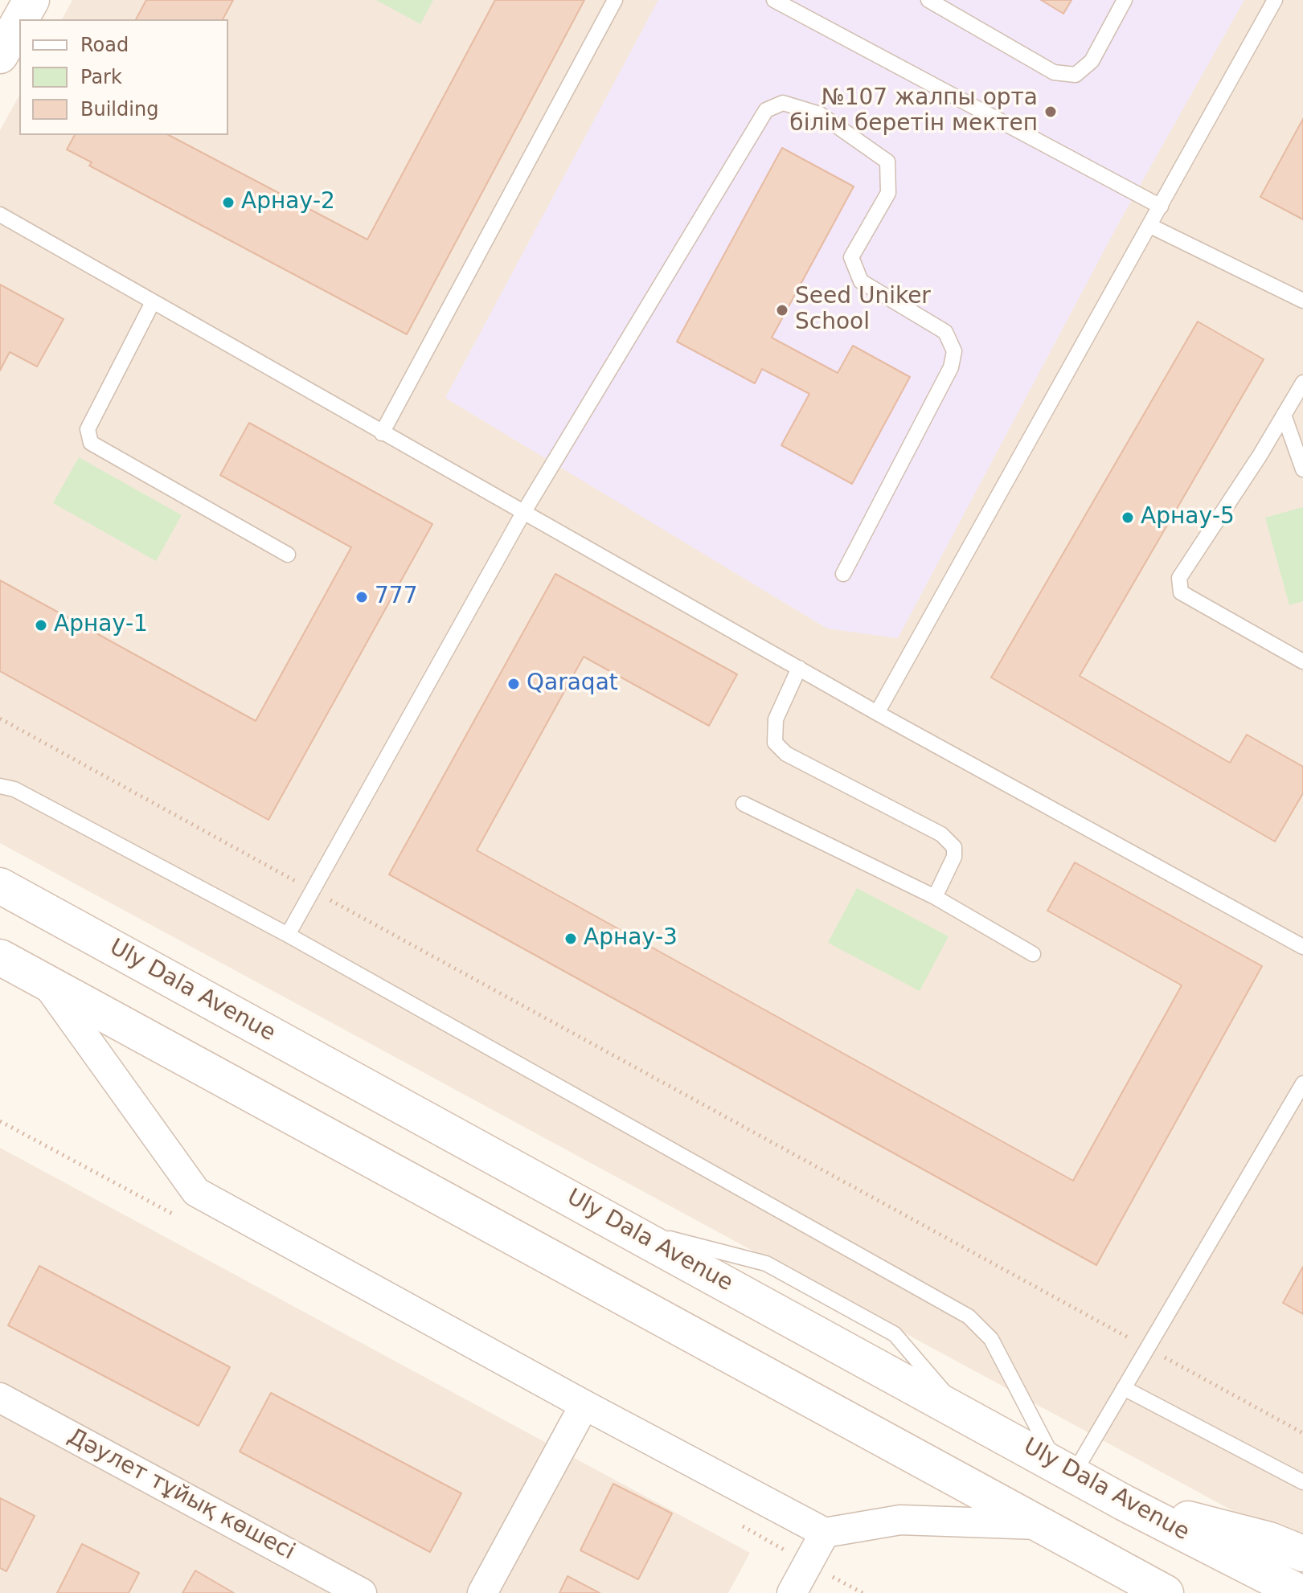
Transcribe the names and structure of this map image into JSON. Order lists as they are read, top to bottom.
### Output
{
  "streets": {
    "main road": ["Uly Dala Avenue"],
    "street": ["Дәулет тұйық көшесі"]
  },
  "places": [
    "№107 жалпы орта білім беретін мектеп",
    "Арнау-2",
    "Seed Uniker School",
    "Арнау-5",
    "777",
    "Арнау-1",
    "Qaraqat",
    "Арнау-3"
  ],
  "legend": ["Road", "Park", "Building"]
}
